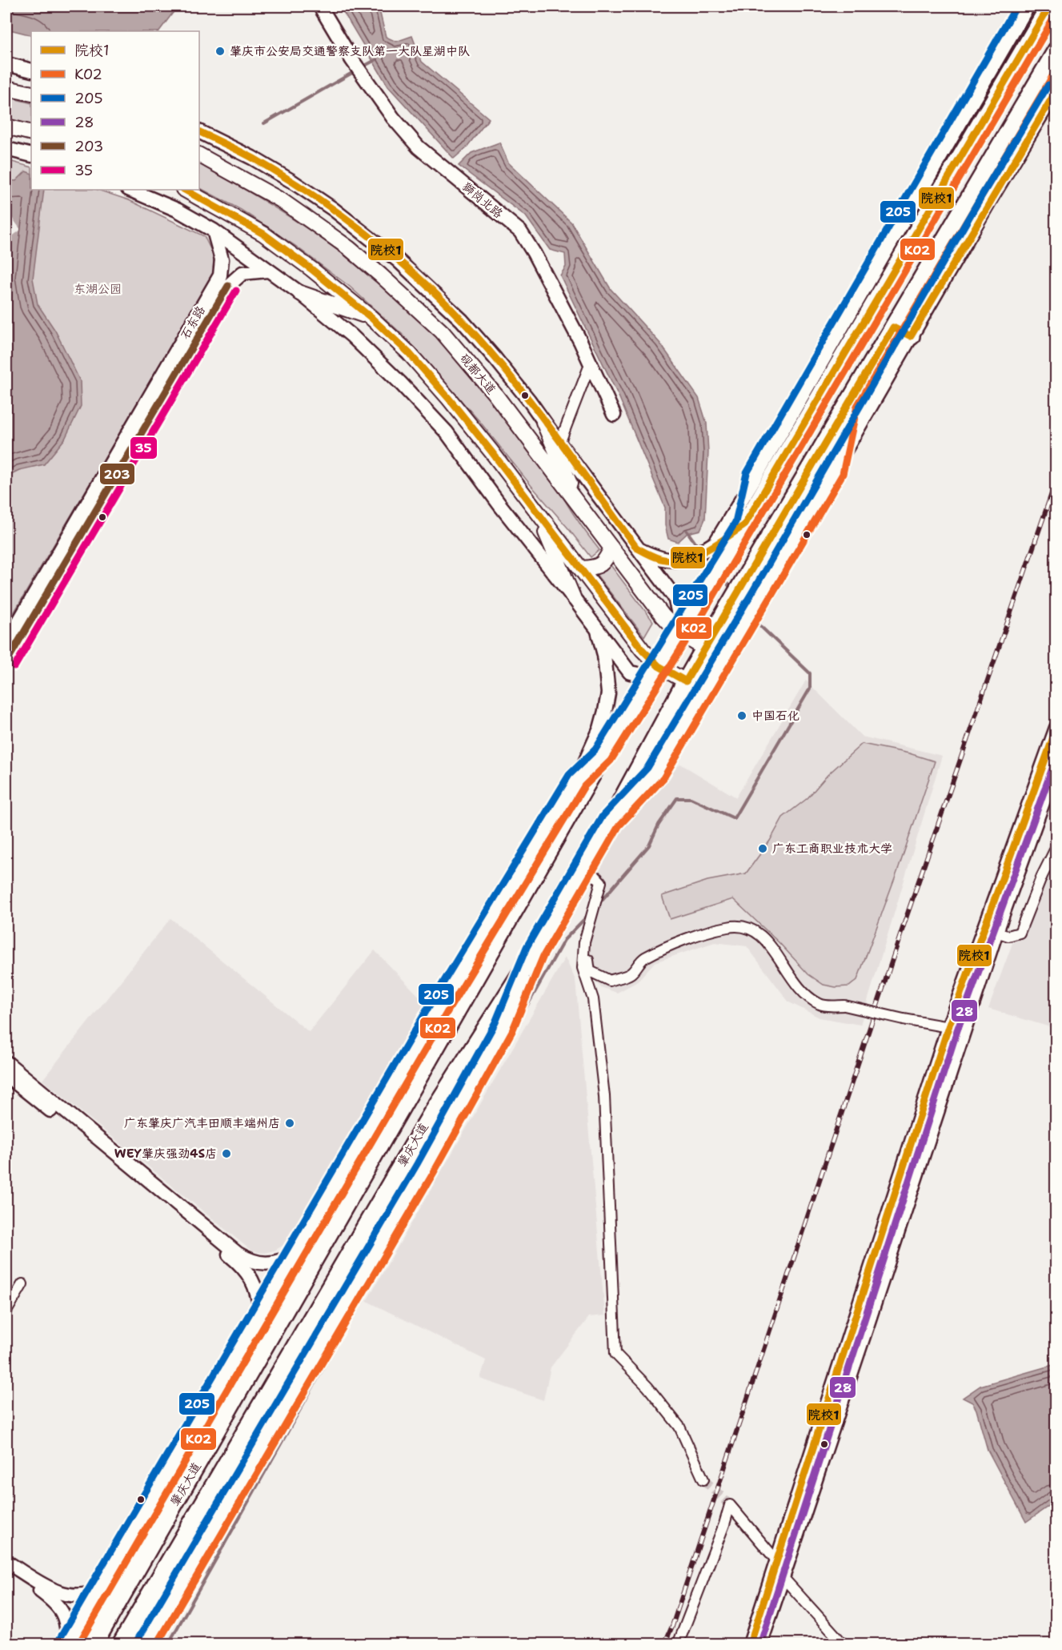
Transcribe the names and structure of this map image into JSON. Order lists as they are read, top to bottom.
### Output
{
  "streets": {
    "highway": ["肇庆大道"],
    "main road": ["砚都大道"],
    "street": ["獅岗北路", "石东路"]
  },
  "crossings": [
    ["砚都大道", "肇庆大道"]
  ],
  "parks": ["东湖公园"],
  "places": [
    "肇庆市公安局交通警察支队第一大队星湖中队",
    "中国石化",
    "广东工商职业技术大学",
    "广东肇庆广汽丰田顺丰端州店",
    "WEY肇庆强劲4S店"
  ],
  "lines": [
    "transit line 院校1",
    "transit line 205",
    "transit line K02",
    "transit line 203",
    "transit line 35",
    "transit line 28"
  ],
  "legend": [
    "院校1",
    "K02",
    "205",
    "28",
    "203",
    "35"
  ]
}
